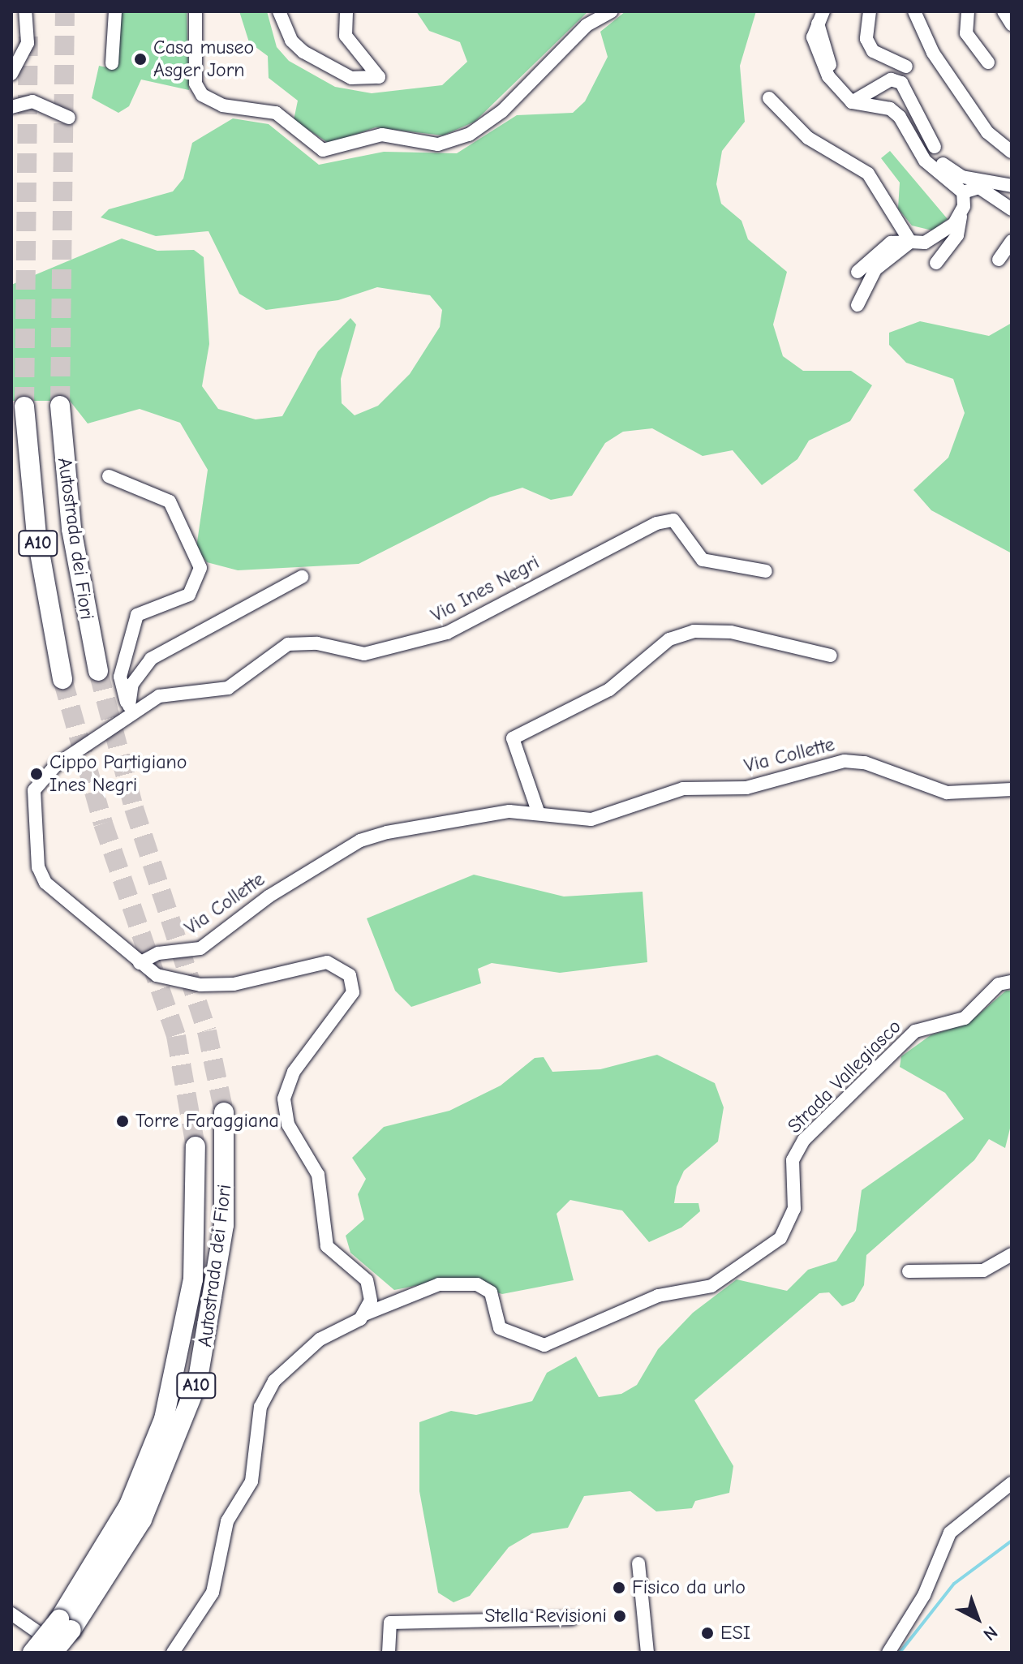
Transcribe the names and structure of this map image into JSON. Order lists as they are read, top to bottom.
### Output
{
  "streets": {
    "highway": ["Autostrada dei Fiori", "A10"],
    "street": ["Via Ines Negri", "Via Collette", "Strada Vallegiasco"]
  },
  "crossings": [
    ["Via Ines Negri", "Via Collette"]
  ],
  "places": [
    "Casa museo Asger Jorn",
    "Cippo Partigiano Ines Negri",
    "Torre Faraggiana",
    "Fisico da urlo",
    "Stella Revisioni",
    "ESI"
  ],
  "north": "bottom right"
}
